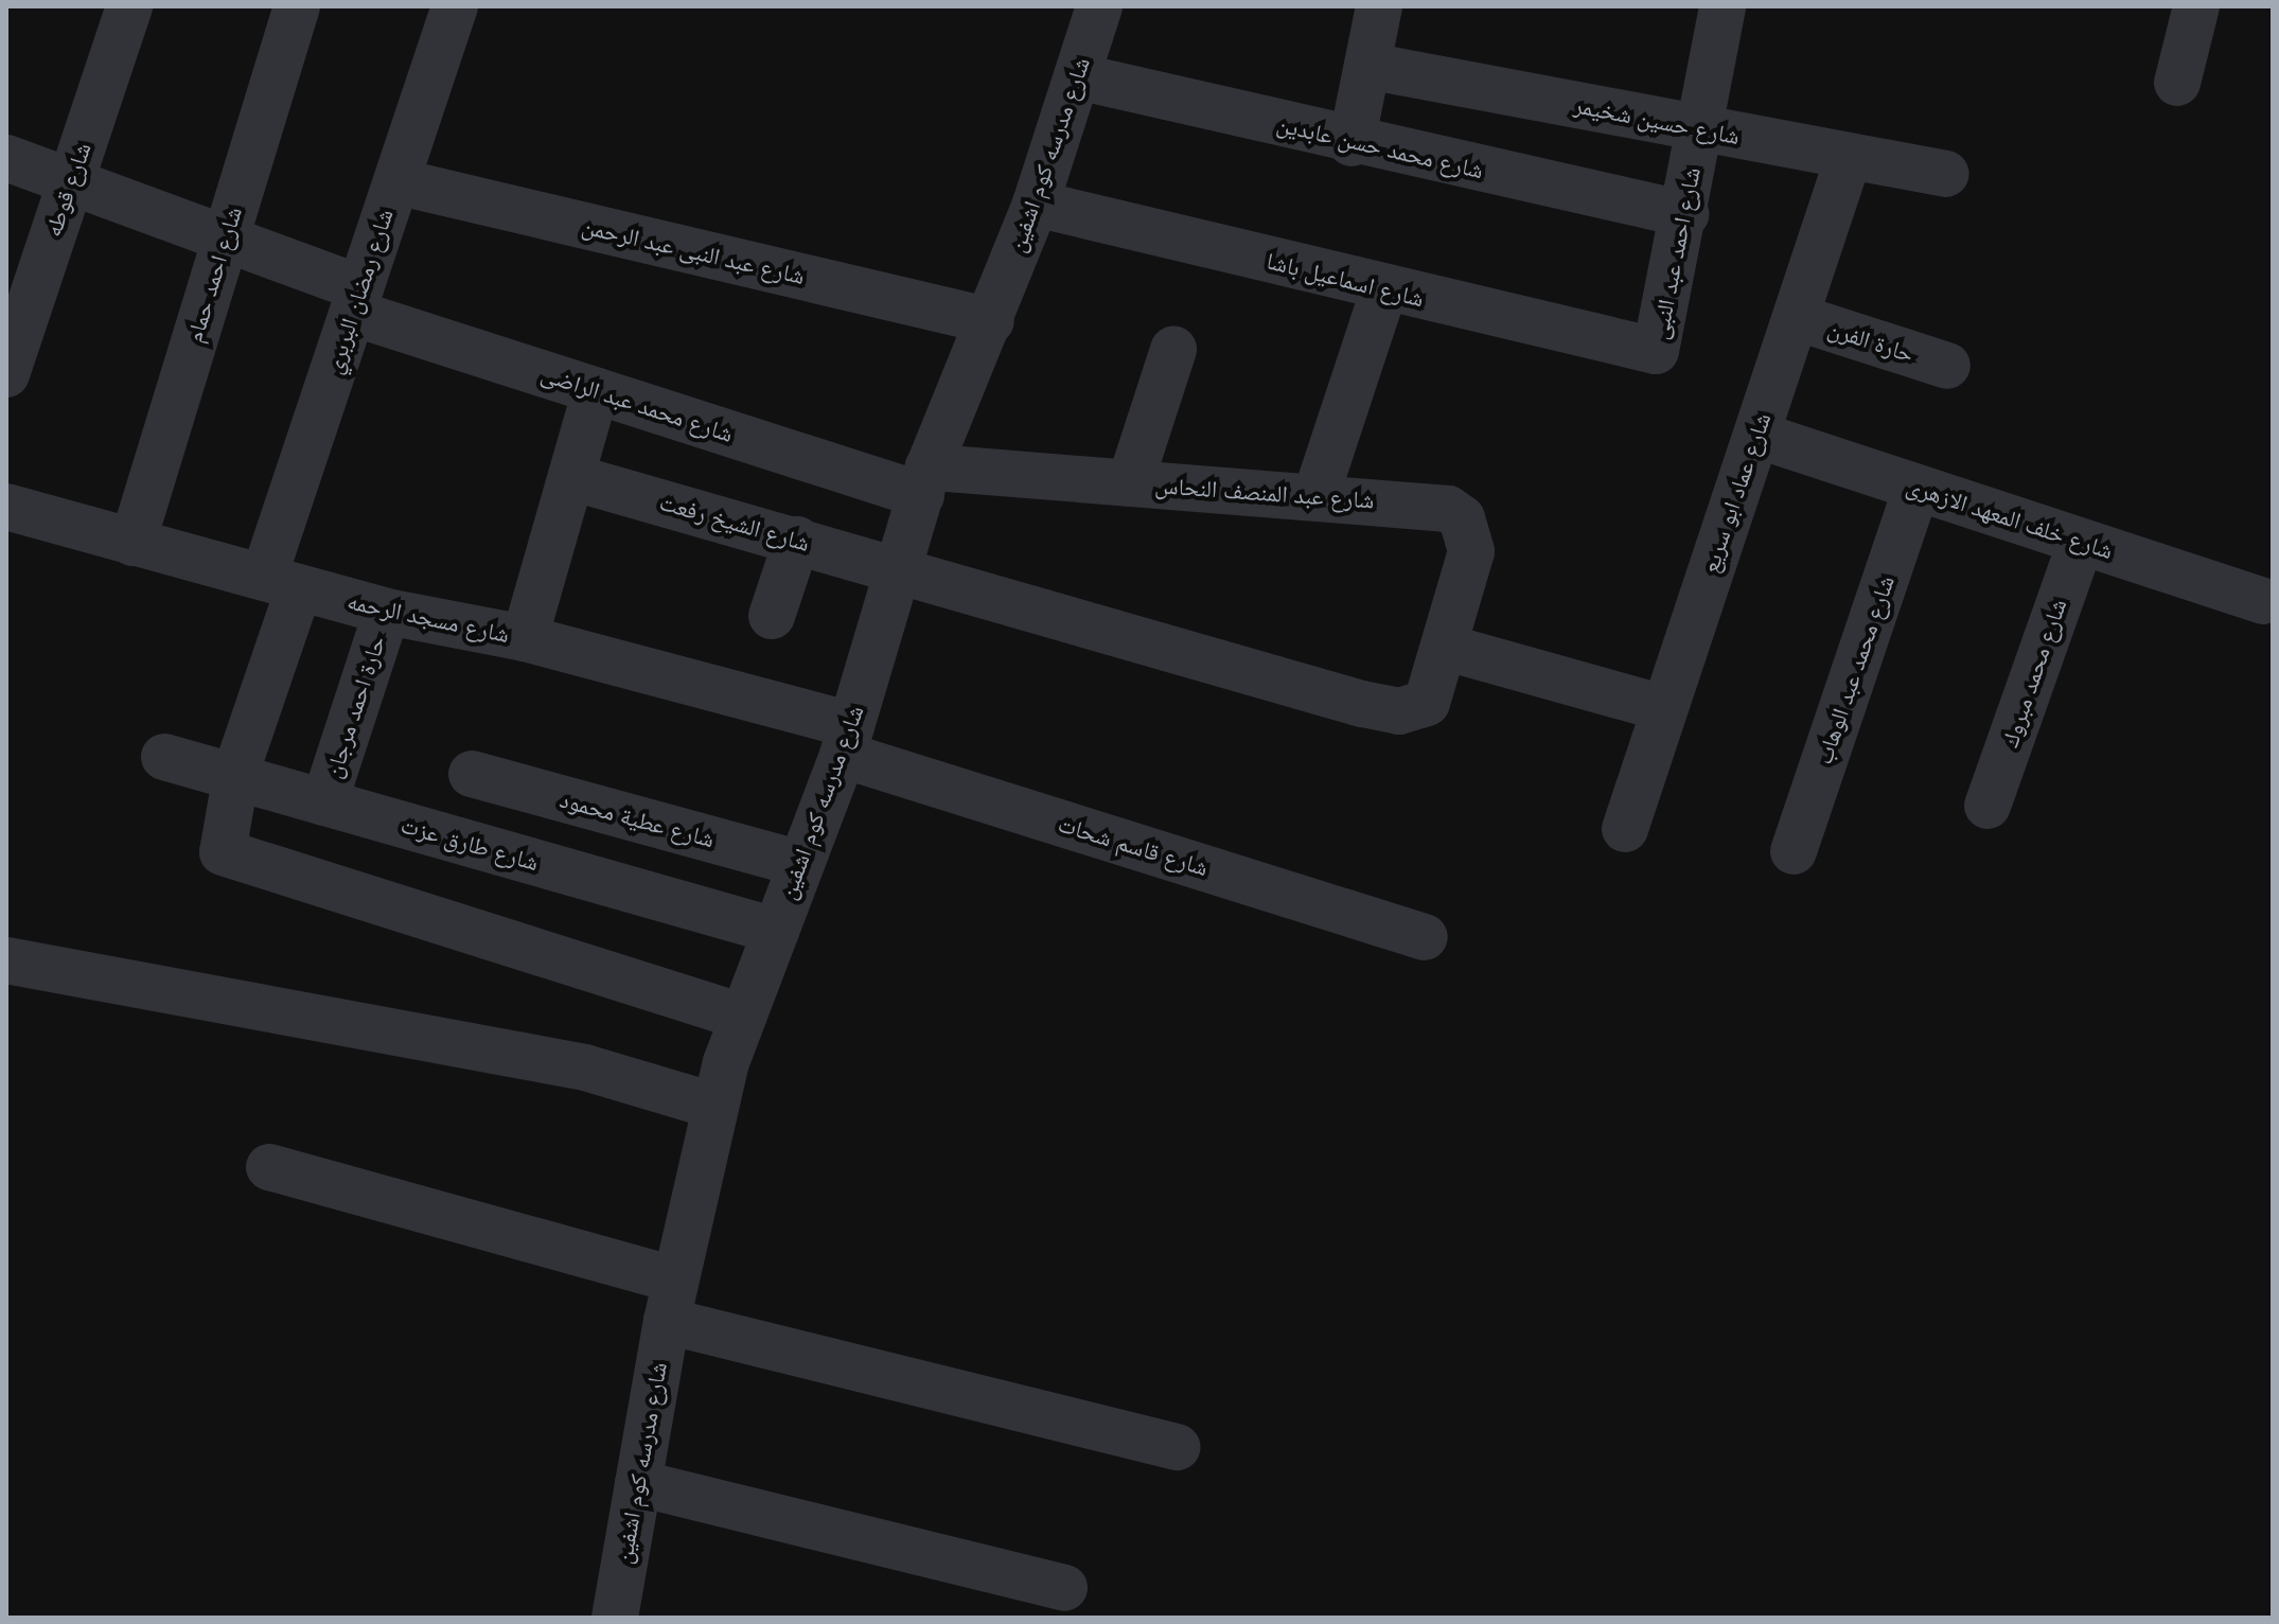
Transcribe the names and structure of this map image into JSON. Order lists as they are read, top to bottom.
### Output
{
  "streets": {
    "street": [
      "شارع حسين شخيمر",
      "شارع محمد حسن عابدين",
      "شارع مدرسه كوم اشفين",
      "شارع قوطه",
      "شارع عبد النبى عبد الرحمن",
      "شارع احمد عبد النبى",
      "شارع احمد حمام",
      "شارع اسماعيل باشا",
      "شارع رمضان البربري",
      "حارة الفرن",
      "شارع محمد عبد الراضى",
      "شارع عبد المنصف النحاس",
      "شارع عماد ابو سريع",
      "شارع خلف المعهد الازهرى",
      "شارع الشيخ رفعت",
      "شارع مسجد الرحمه",
      "شارع محمد عبد الوهاب",
      "شارع محمد مبروك",
      "حارة احمد مرجان",
      "شارع عطية محمود",
      "شارع طارق عزت",
      "شارع قاسم شحات"
    ]
  },
  "crossings": [
    ["شارع حسين شخيمر", "شارع احمد عبد النبى"],
    ["شارع حسين شخيمر", "شارع عماد ابو سريع"],
    ["شارع محمد حسن عابدين", "شارع مدرسه كوم اشفين"],
    ["شارع محمد حسن عابدين", "شارع احمد عبد النبى"],
    ["شارع مدرسه كوم اشفين", "شارع عبد النبى عبد الرحمن"],
    ["شارع مدرسه كوم اشفين", "شارع اسماعيل باشا"],
    ["شارع مدرسه كوم اشفين", "شارع رمضان البربري"],
    ["شارع مدرسه كوم اشفين", "شارع محمد عبد الراضى"],
    ["شارع مدرسه كوم اشفين", "شارع عبد المنصف النحاس"],
    ["شارع مدرسه كوم اشفين", "شارع الشيخ رفعت"],
    ["شارع مدرسه كوم اشفين", "شارع مسجد الرحمه"],
    ["شارع مدرسه كوم اشفين", "شارع عطية محمود"],
    ["شارع مدرسه كوم اشفين", "شارع طارق عزت"],
    ["شارع مدرسه كوم اشفين", "شارع قاسم شحات"],
    ["شارع قوطه", "شارع محمد عبد الراضى"],
    ["شارع عبد النبى عبد الرحمن", "شارع رمضان البربري"],
    ["شارع احمد عبد النبى", "شارع اسماعيل باشا"],
    ["شارع احمد حمام", "شارع محمد عبد الراضى"],
    ["شارع احمد حمام", "شارع مسجد الرحمه"],
    ["شارع رمضان البربري", "شارع محمد عبد الراضى"],
    ["شارع رمضان البربري", "شارع مسجد الرحمه"],
    ["شارع رمضان البربري", "شارع طارق عزت"],
    ["حارة الفرن", "شارع عماد ابو سريع"],
    ["شارع محمد عبد الراضى", "شارع عبد المنصف النحاس"],
    ["شارع عبد المنصف النحاس", "شارع الشيخ رفعت"],
    ["شارع عماد ابو سريع", "شارع خلف المعهد الازهرى"],
    ["شارع خلف المعهد الازهرى", "شارع محمد عبد الوهاب"],
    ["شارع خلف المعهد الازهرى", "شارع محمد مبروك"],
    ["شارع مسجد الرحمه", "حارة احمد مرجان"],
    ["شارع مسجد الرحمه", "شارع قاسم شحات"],
    ["حارة احمد مرجان", "شارع طارق عزت"]
  ]
}
